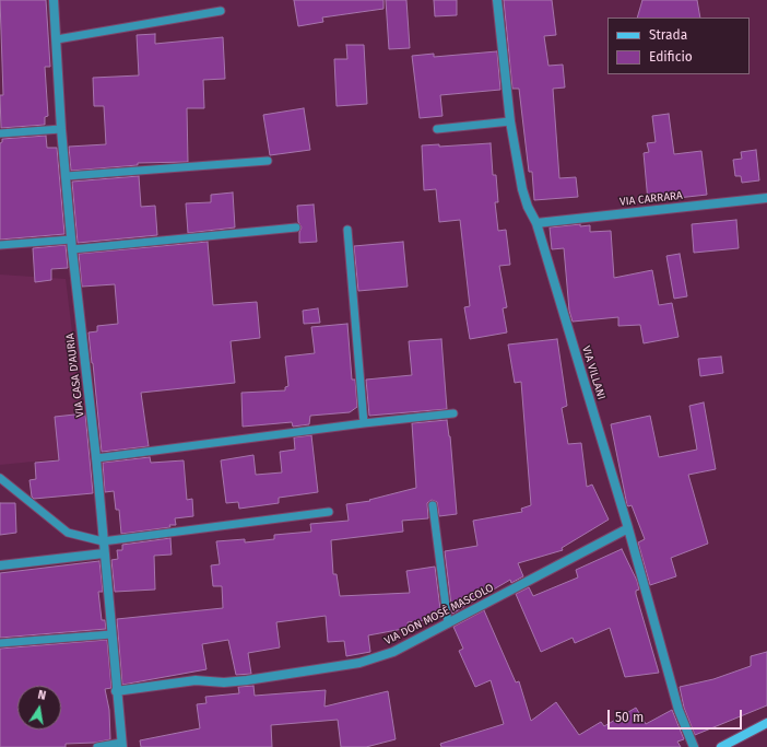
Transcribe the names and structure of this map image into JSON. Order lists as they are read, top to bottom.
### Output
{
  "streets": {
    "street": [
      "VIA CARRARA",
      "VIA VILLANI",
      "VIA CASA D'AURIA",
      "VIA DON MOSÈ MASCOLO"
    ]
  },
  "crossings": [
    ["VIA CARRARA", "VIA VILLANI"],
    ["VIA VILLANI", "VIA DON MOSÈ MASCOLO"],
    ["VIA CASA D'AURIA", "VIA DON MOSÈ MASCOLO"]
  ],
  "legend": ["Strada", "Edificio"],
  "scale_bar": "50 m",
  "north": "top"
}
